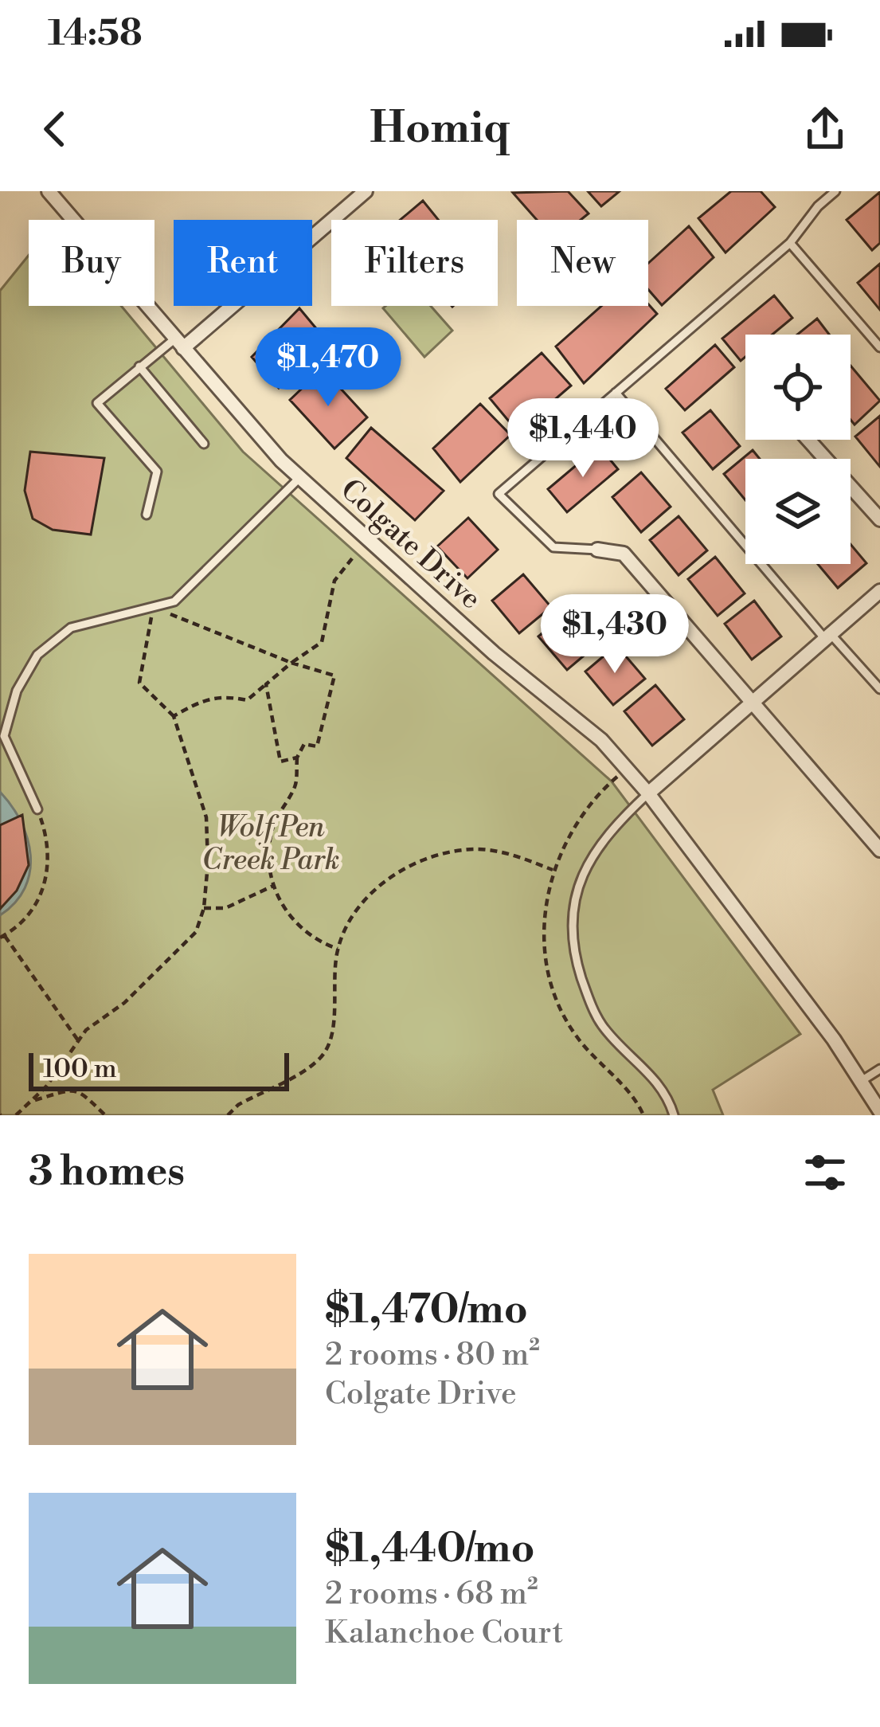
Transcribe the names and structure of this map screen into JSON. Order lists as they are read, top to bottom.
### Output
{
  "streets": {
    "street": ["Colgate Drive"]
  },
  "parks": ["Wolf Pen Creek Park"],
  "scale_bar": "100 m",
  "page": {
    "status": "14:58",
    "header": "Homiq",
    "chip": [
      "Buy",
      "Rent",
      "Filters",
      "New"
    ],
    "price": ["$1,470", "$1,440", "$1,430"],
    "scale": "100 m",
    "heading": "3 homes",
    "list": [
      {
        "name": "$1,470/mo",
        "note": "2 rooms · 80 m² · Colgate Drive"
      },
      {
        "name": "$1,440/mo",
        "note": "2 rooms · 68 m² · Kalanchoe Court"
      }
    ]
  }
}
